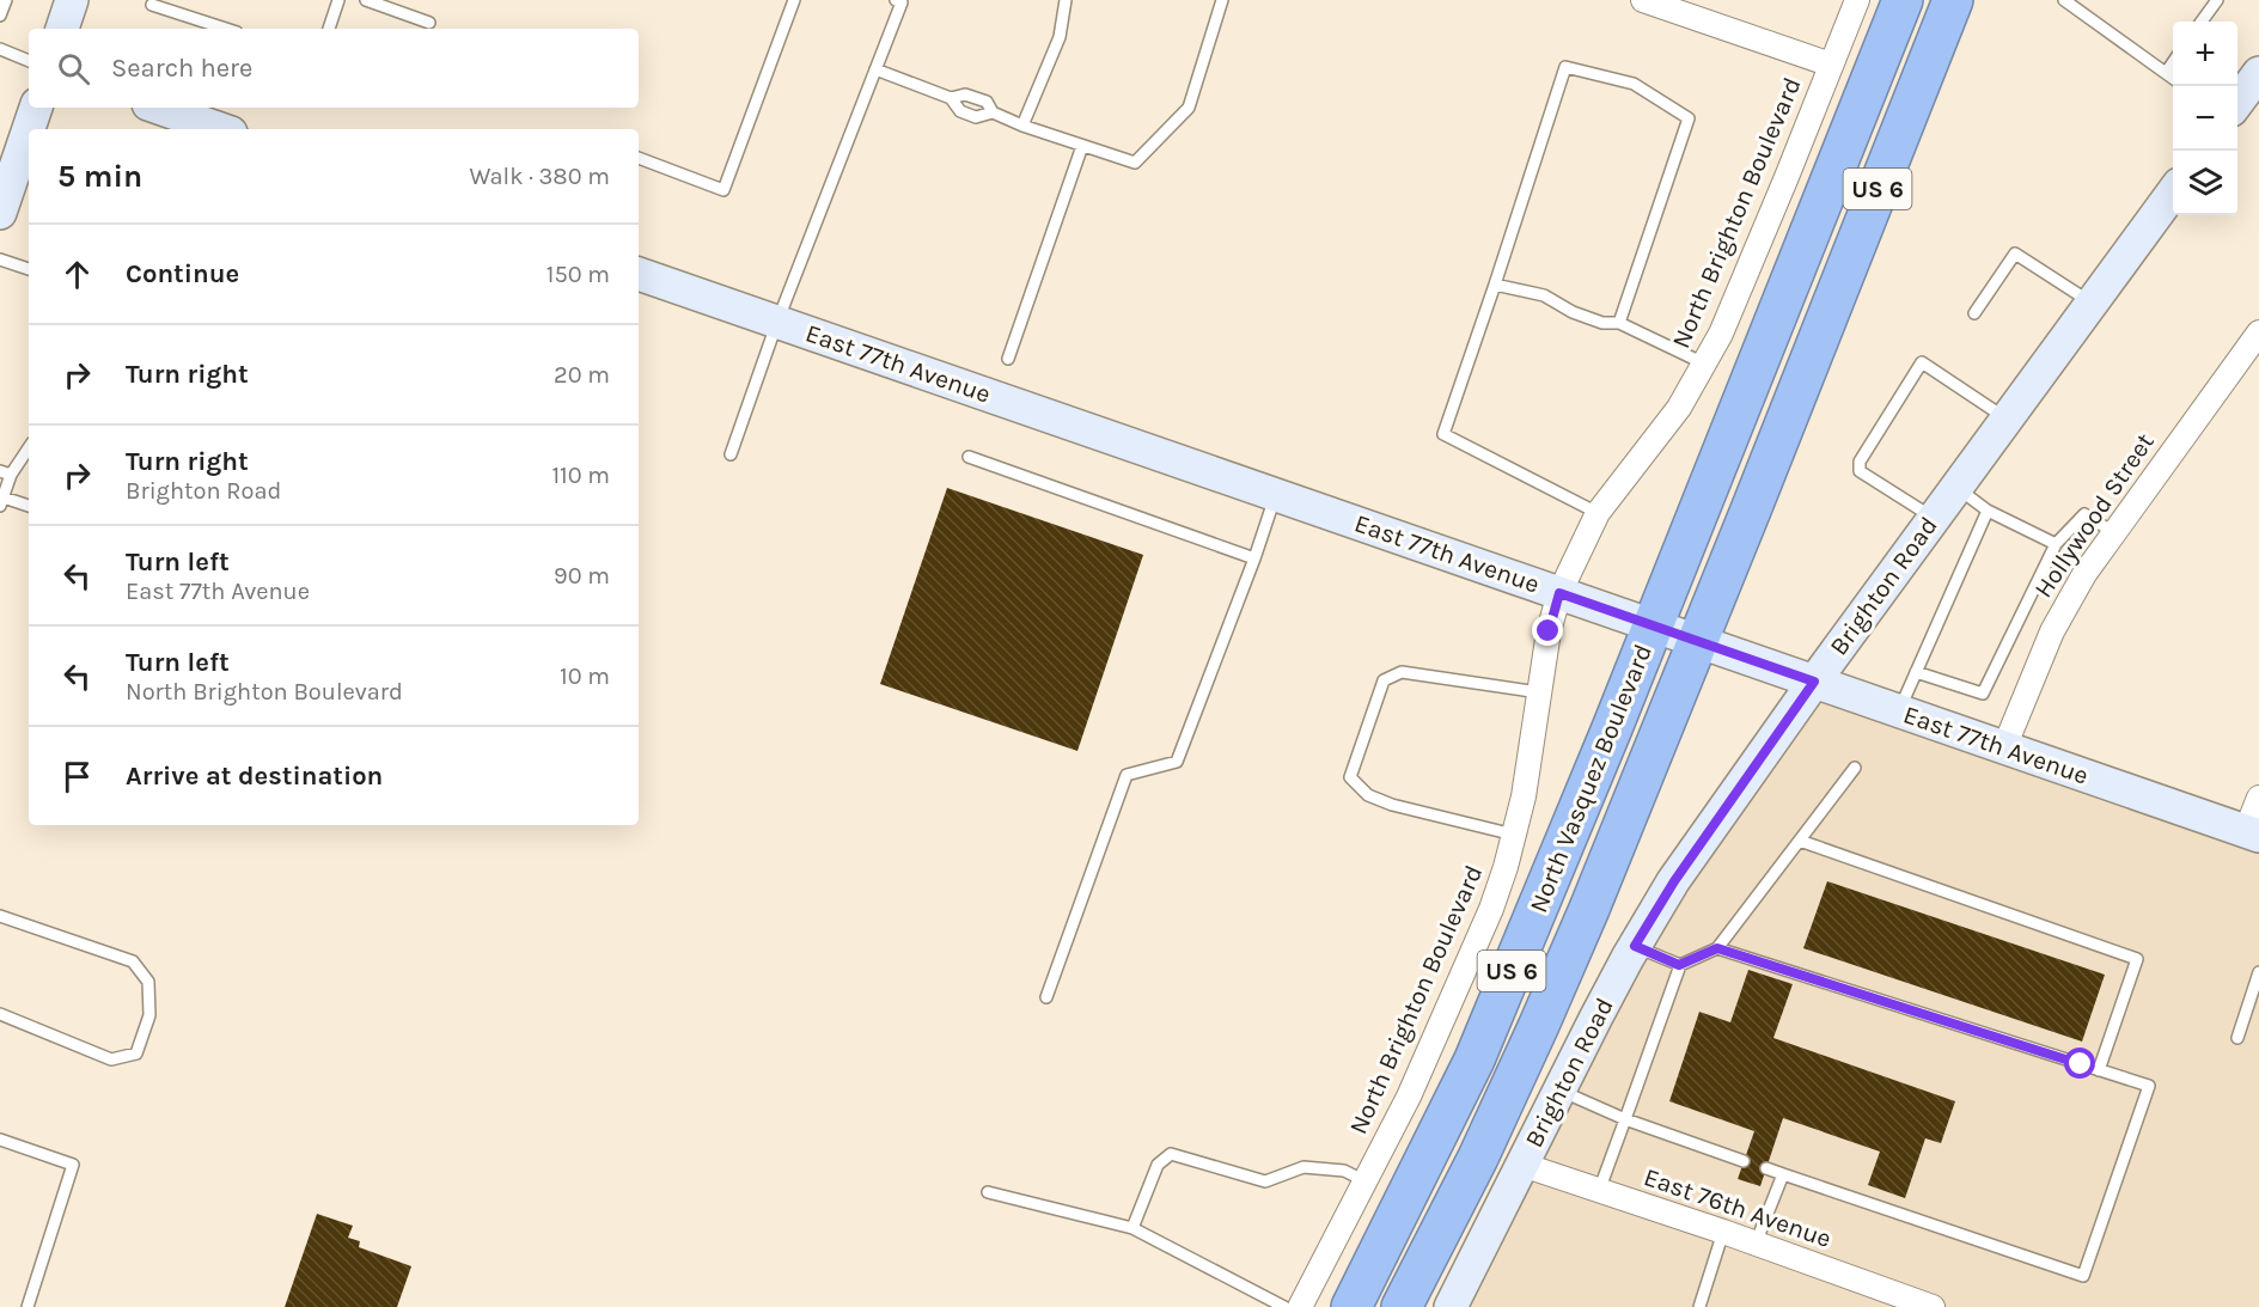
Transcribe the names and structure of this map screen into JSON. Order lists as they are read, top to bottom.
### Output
{
  "streets": {
    "highway": ["US 6", "North Vasquez Boulevard"],
    "street": [
      "North Brighton Boulevard",
      "East 77th Avenue",
      "Hollywood Street",
      "Brighton Road",
      "East 76th Avenue"
    ]
  },
  "crossings": [
    ["North Brighton Boulevard", "East 77th Avenue"],
    ["East 77th Avenue", "Hollywood Street"],
    ["East 77th Avenue", "Brighton Road"],
    ["East 77th Avenue", "North Vasquez Boulevard"],
    ["Brighton Road", "East 76th Avenue"]
  ],
  "page": {
    "map_buttons": ["+", "−"],
    "search": "Search here",
    "heading": ["5 min", "Walk · 380 m"],
    "list": [
      ["Continue", "150 m"],
      ["Turn right", "20 m"],
      ["Turn right", "Brighton Road", "110 m"],
      ["Turn left", "East 77th Avenue", "90 m"],
      ["Turn left", "North Brighton Boulevard", "10 m"],
      "Arrive at destination"
    ]
  }
}
